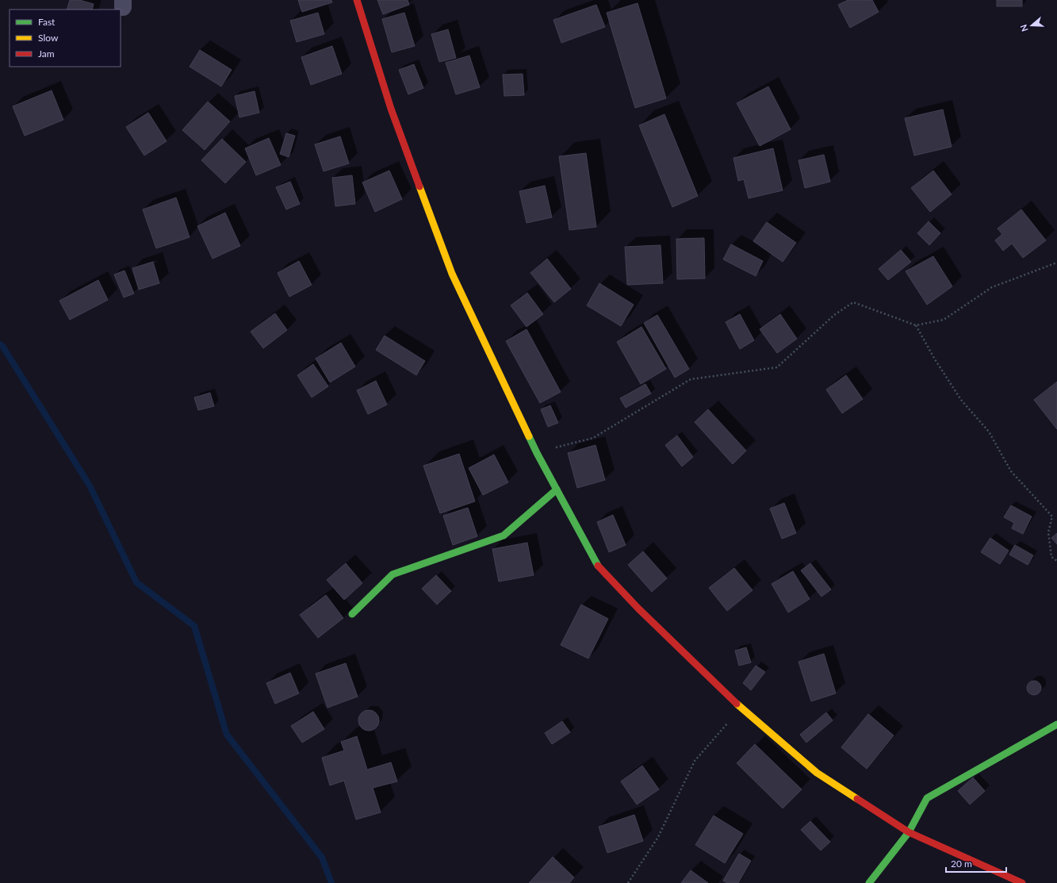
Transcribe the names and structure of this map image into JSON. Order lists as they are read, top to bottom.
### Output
{
  "legend": ["Fast", "Slow", "Jam"],
  "scale_bar": "20 m",
  "north": "left"
}
